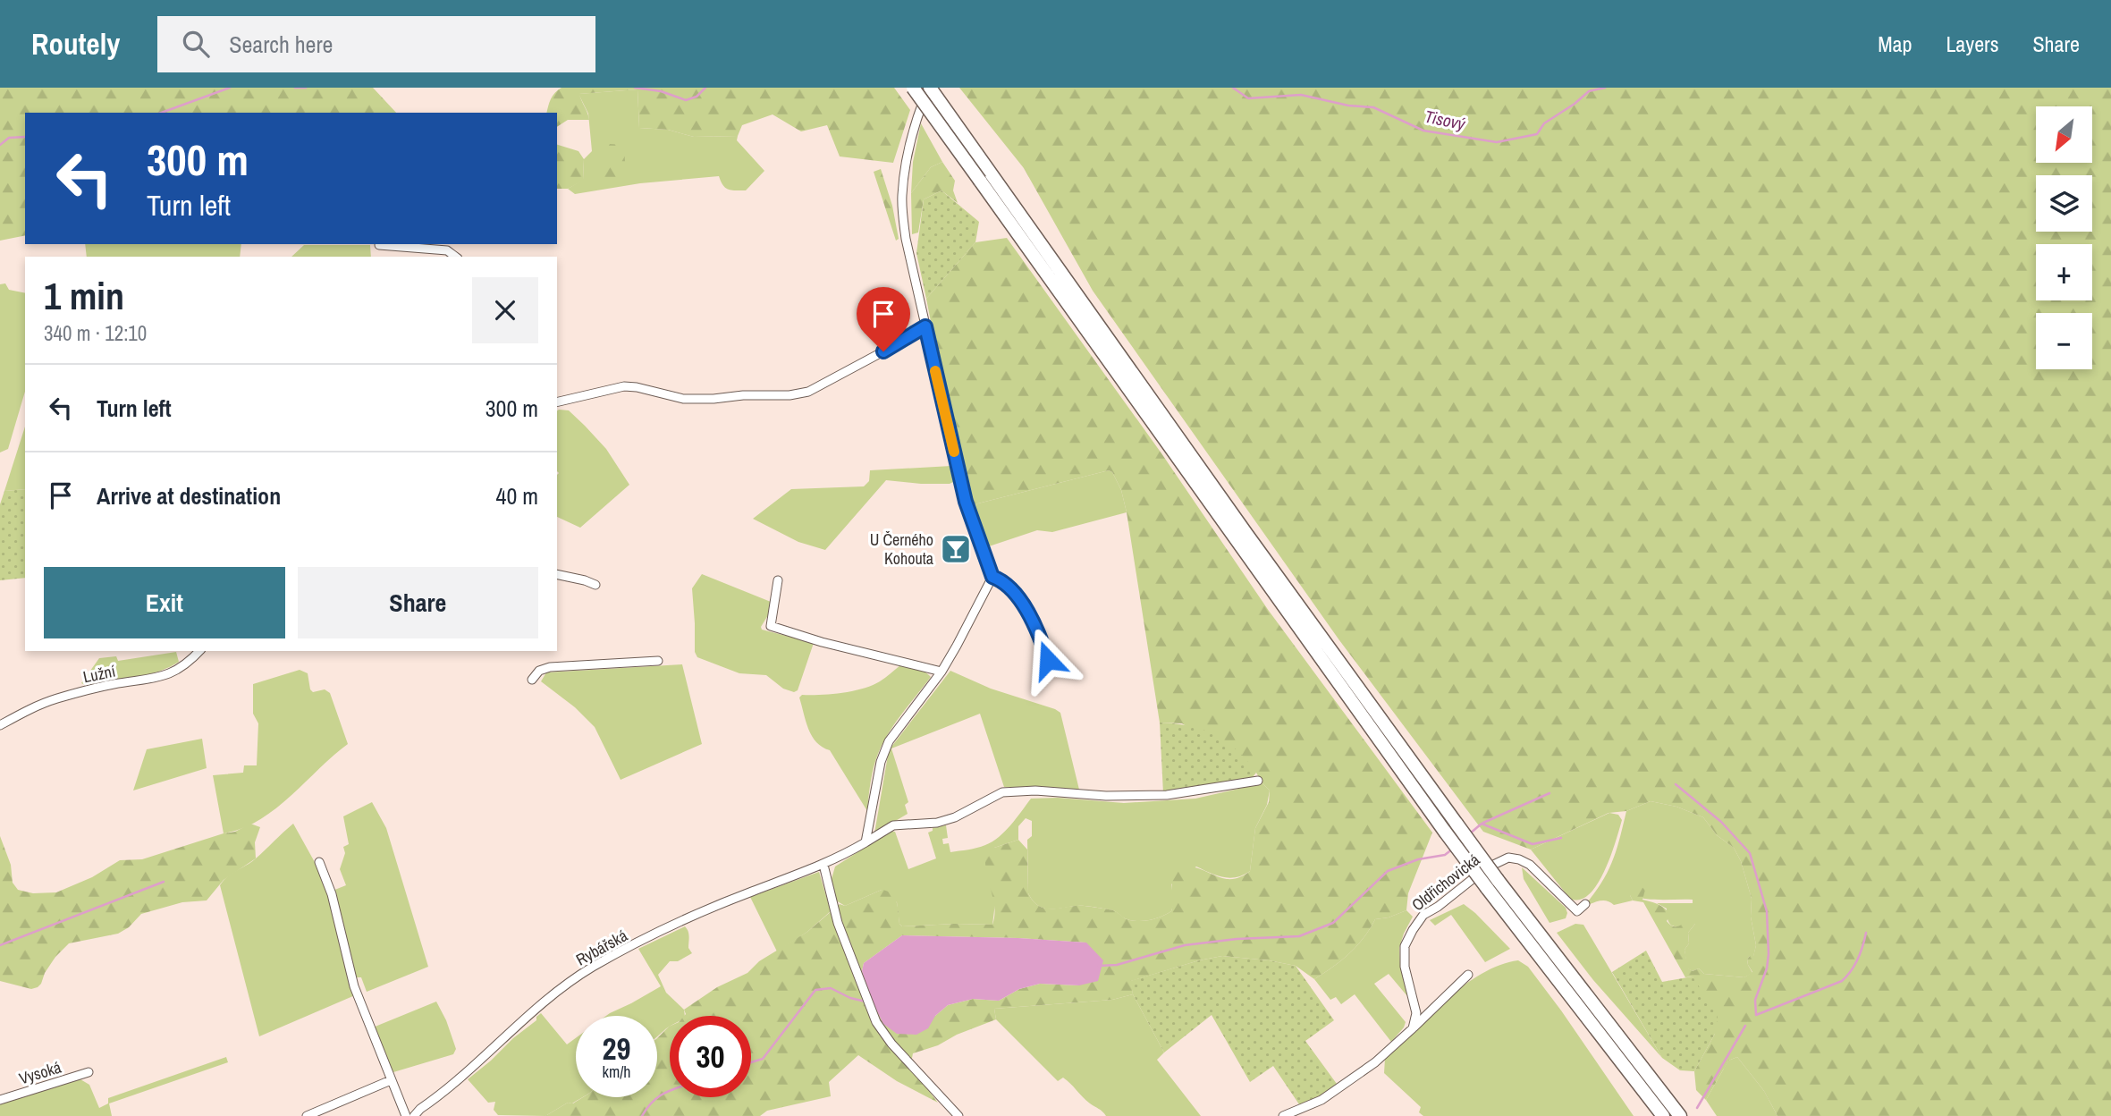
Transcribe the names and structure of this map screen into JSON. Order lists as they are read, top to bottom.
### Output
{
  "streets": {
    "street": [
      "Lužní",
      "Oldřichovická",
      "Rybářská",
      "Vysoká"
    ]
  },
  "water": ["Tisový"],
  "places": {
    "bar": ["U Černého Kohouta"]
  },
  "north": "bottom left",
  "page": {
    "header": "Routely",
    "search": "Search here",
    "nav": ["Map", "Layers", "Share"],
    "map_buttons": ["+", "−"],
    "turn": ["300 m", "Turn left"],
    "heading": ["1 min", "340 m · 12:10"],
    "list": [
      {
        "name": "Turn left",
        "value": "300 m"
      },
      {
        "name": "Arrive at destination",
        "value": "40 m"
      }
    ],
    "buttons": ["Exit", "Share"],
    "speed": "29 km/h",
    "limit": "30"
  }
}
